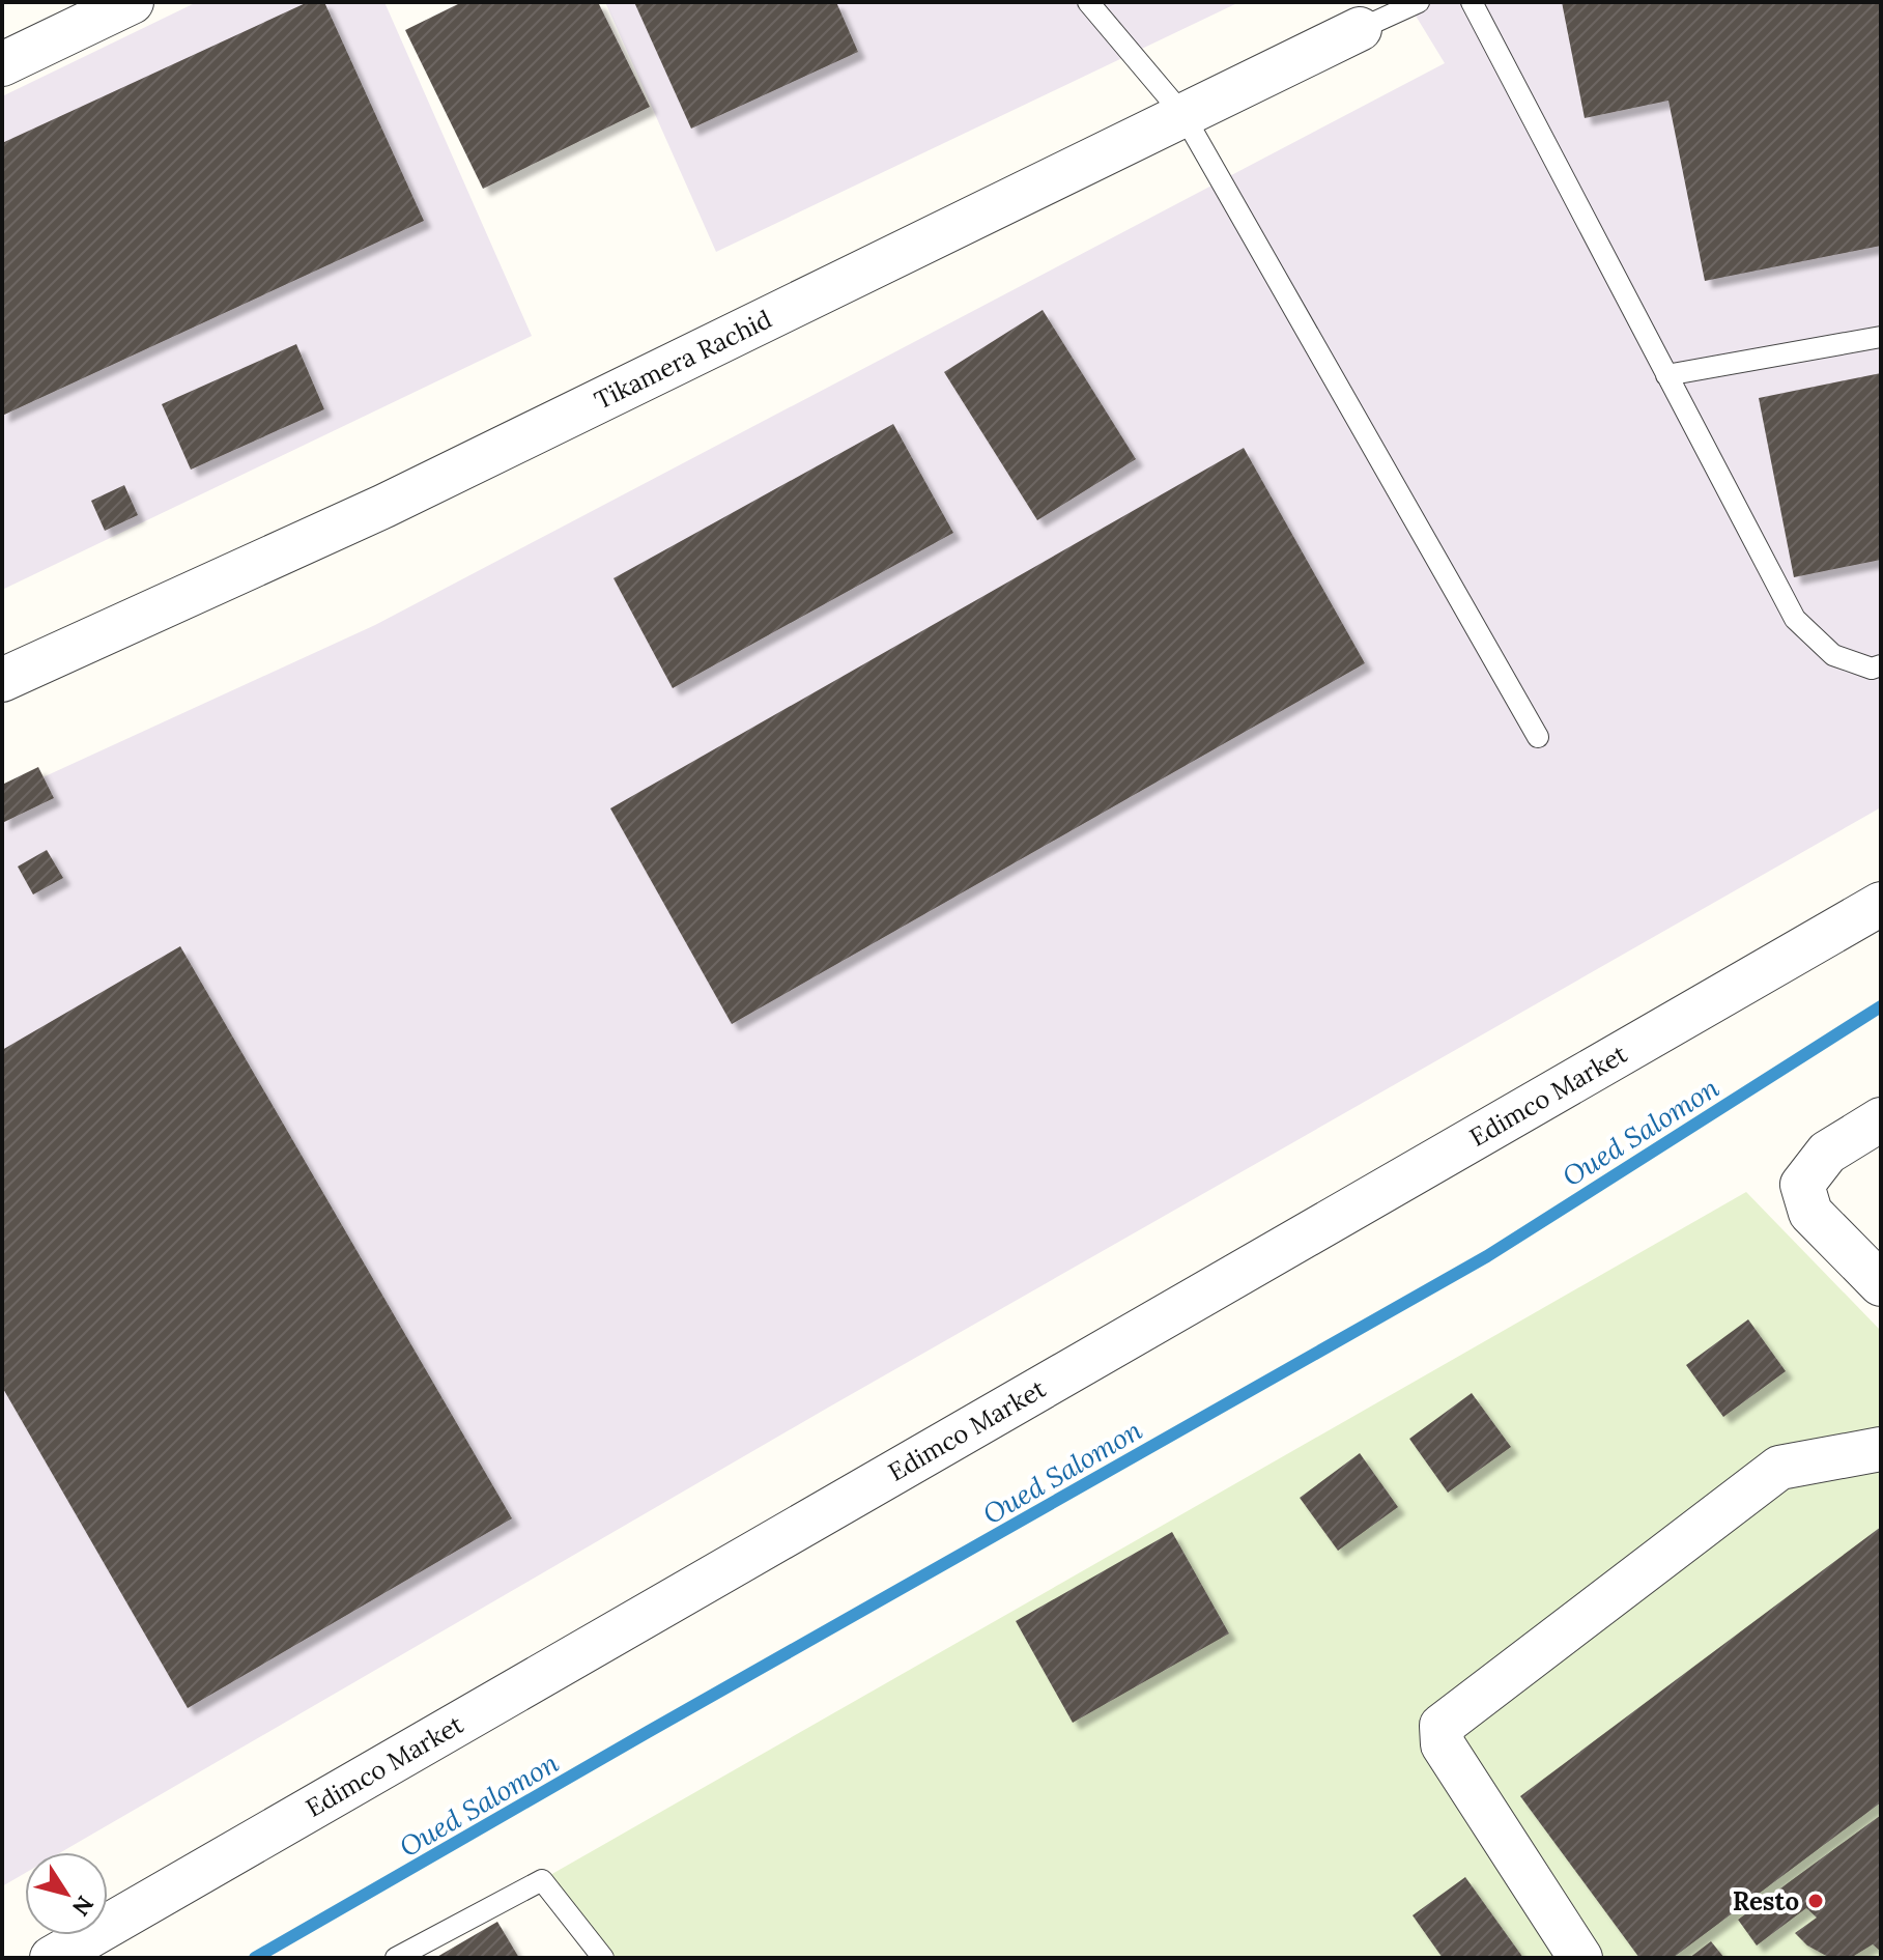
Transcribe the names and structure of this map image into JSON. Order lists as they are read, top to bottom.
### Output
{
  "streets": {
    "street": ["Tikamera Rachid", "Edimco Market"]
  },
  "water": ["Oued Salomon"],
  "places": ["Resto"],
  "north": "bottom right"
}
